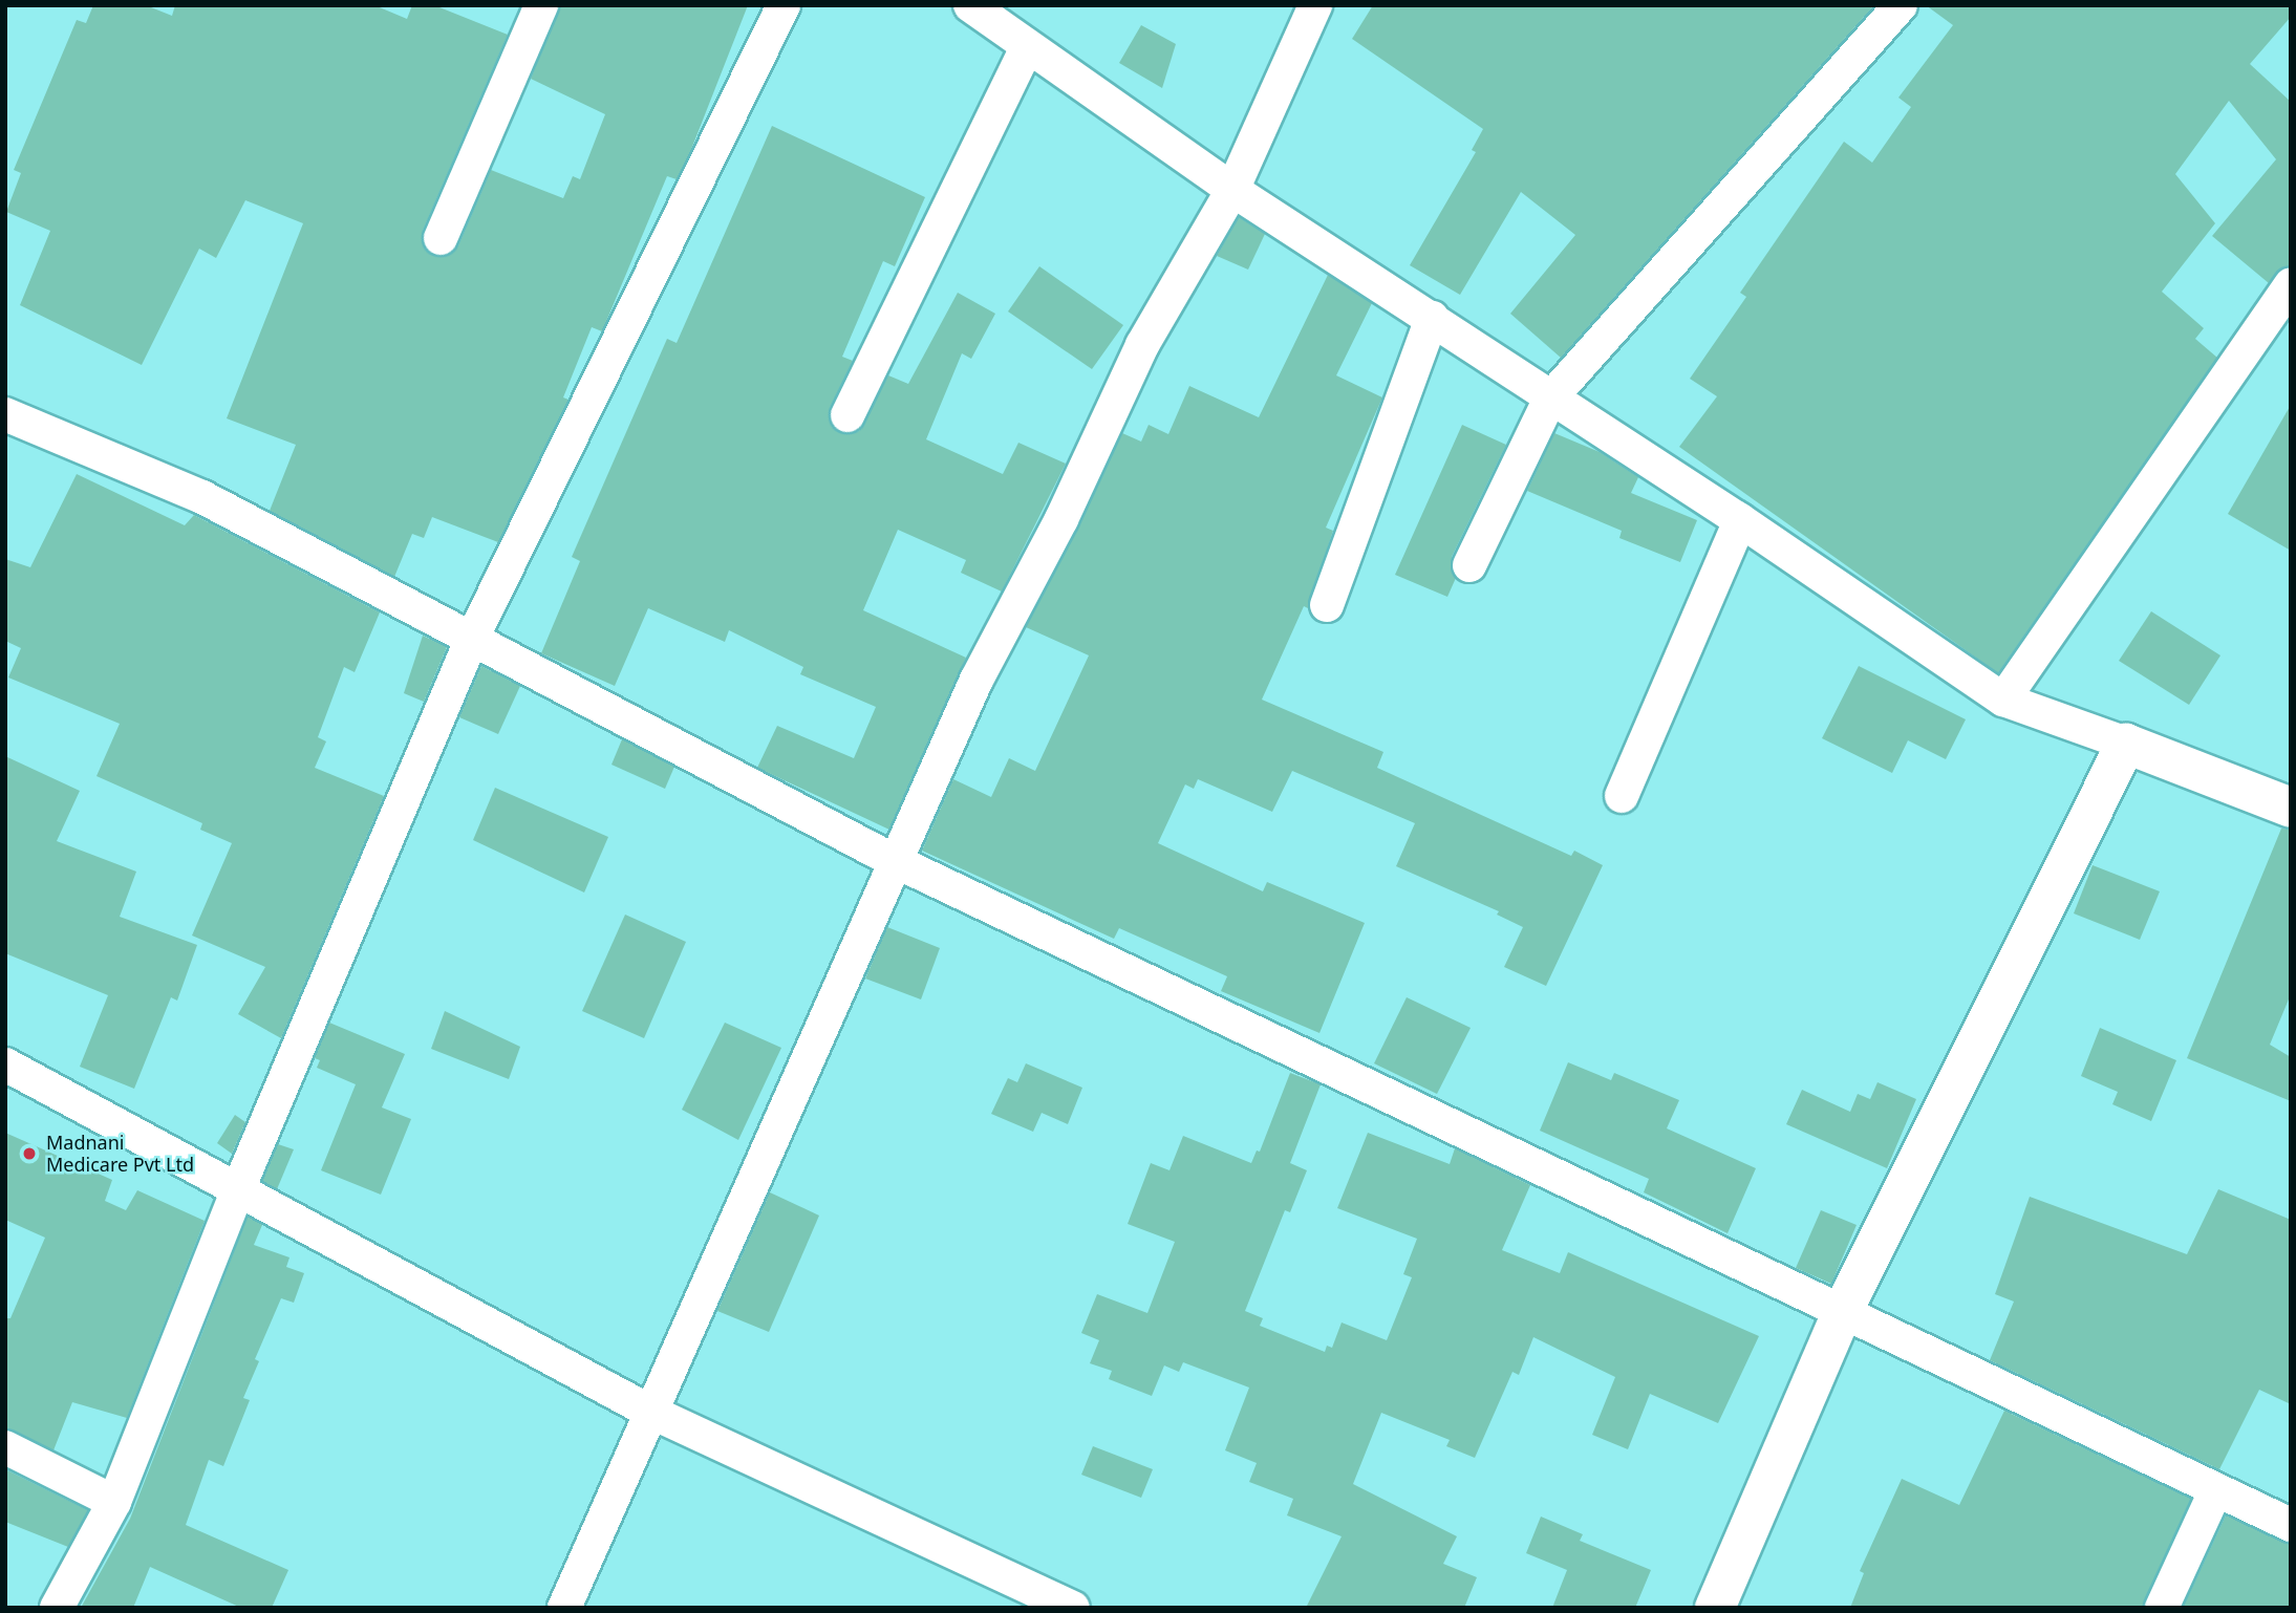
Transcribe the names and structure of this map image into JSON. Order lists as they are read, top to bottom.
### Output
{
  "places": ["Madnani Medicare Pvt Ltd"]
}
